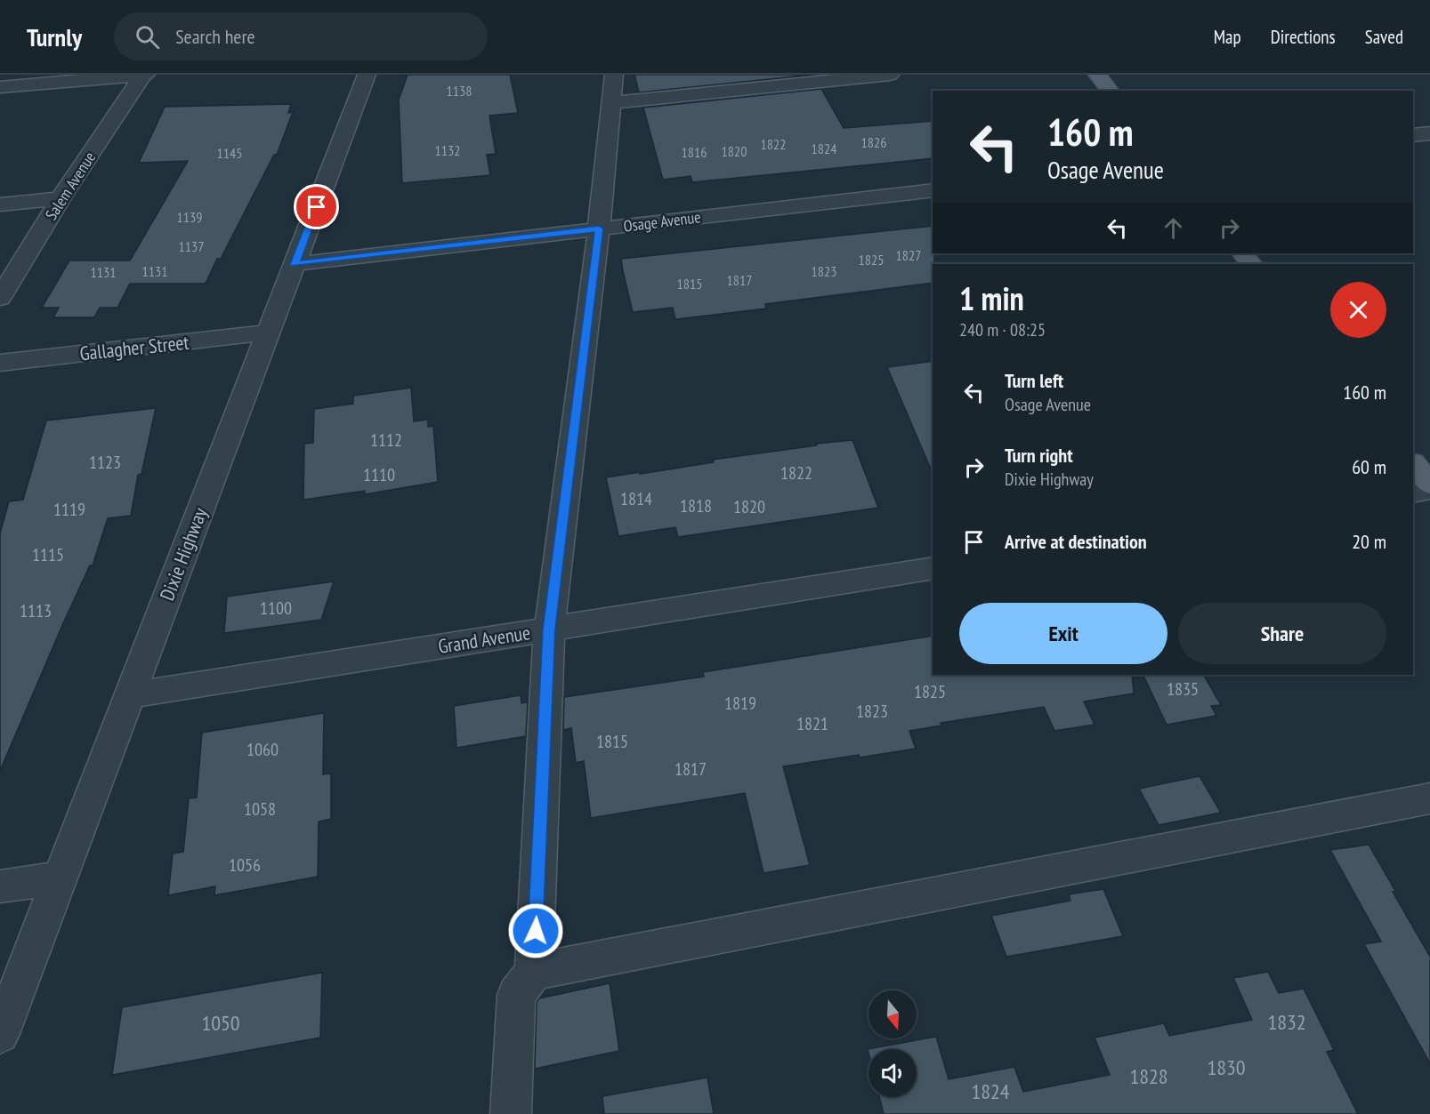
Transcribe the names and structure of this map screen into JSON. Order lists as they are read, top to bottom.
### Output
{
  "streets": {
    "street": [
      "Salem Avenue",
      "Osage Avenue",
      "Gallagher Street",
      "Dixie Highway",
      "Grand Avenue"
    ]
  },
  "crossings": [
    ["Osage Avenue", "Dixie Highway"],
    ["Gallagher Street", "Dixie Highway"],
    ["Dixie Highway", "Grand Avenue"]
  ],
  "house_numbers": [
    "1138",
    "1826",
    "1822",
    "1824",
    "1132",
    "1820",
    "1816",
    "1145",
    "1139",
    "1137",
    "1827",
    "1825",
    "1131",
    "1823",
    "1131",
    "1817",
    "1815",
    "1112",
    "1123",
    "1822",
    "1110",
    "1814",
    "1818",
    "1820",
    "1119",
    "1115",
    "1100",
    "1113",
    "1835",
    "1825",
    "1819",
    "1823",
    "1821",
    "1815",
    "1060",
    "1817",
    "1058",
    "1056",
    "1832",
    "1050",
    "1830",
    "1828",
    "1824"
  ],
  "north": "bottom",
  "page": {
    "header": "Turnly",
    "search": "Search here",
    "nav": ["Map", "Directions", "Saved"],
    "turn": ["160 m", "Osage Avenue"],
    "heading": ["1 min", "240 m · 08:25"],
    "list": [
      {
        "name": "Turn left",
        "note": "Osage Avenue",
        "value": "160 m"
      },
      {
        "name": "Turn right",
        "note": "Dixie Highway",
        "value": "60 m"
      },
      {
        "name": "Arrive at destination",
        "value": "20 m"
      }
    ],
    "buttons": ["Exit", "Share"]
  }
}
